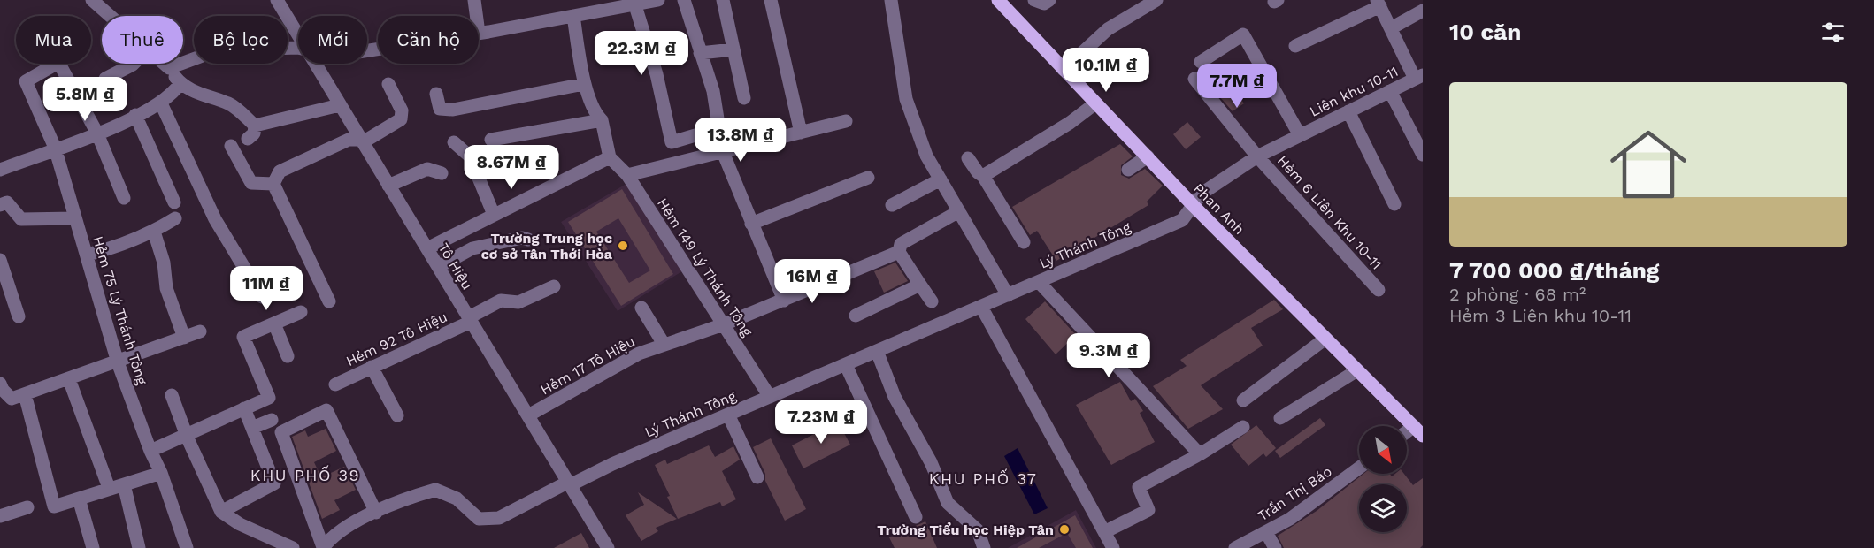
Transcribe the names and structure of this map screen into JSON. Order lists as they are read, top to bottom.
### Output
{
  "streets": {
    "main road": ["Phan Anh"],
    "street": [
      "Liên khu 10-11",
      "Hẻm 6 Liên Khu 10-11",
      "Lý Thánh Tông",
      "Tô Hiệu",
      "Hẻm 149 Lý Thánh Tông",
      "Hẻm 75 Lý Thánh Tông",
      "Hẻm 92 Tô Hiệu",
      "Hẻm 17 Tô Hiệu",
      "Trần Thị Báo"
    ]
  },
  "crossings": [
    ["Liên khu 10-11", "Phan Anh"],
    ["Liên khu 10-11", "Hẻm 6 Liên Khu 10-11"],
    ["Liên khu 10-11", "Lý Thánh Tông"],
    ["Phan Anh", "Lý Thánh Tông"],
    ["Lý Thánh Tông", "Tô Hiệu"],
    ["Lý Thánh Tông", "Hẻm 149 Lý Thánh Tông"],
    ["Tô Hiệu", "Hẻm 92 Tô Hiệu"],
    ["Tô Hiệu", "Hẻm 17 Tô Hiệu"],
    ["Hẻm 149 Lý Thánh Tông", "Hẻm 17 Tô Hiệu"]
  ],
  "districts": ["KHU PHỐ 39", "KHU PHỐ 37"],
  "places": ["Trường Trung học cơ sở Tân Thới Hòa", "Trường Tiểu học Hiệp Tân"],
  "north": "bottom right",
  "page": {
    "heading": "10 căn",
    "chip": [
      "Mua",
      "Thuê",
      "Bộ lọc",
      "Mới",
      "Căn hộ"
    ],
    "price": [
      "22.3M ₫",
      "10.1M ₫",
      "7.7M ₫",
      "5.8M ₫",
      "13.8M ₫",
      "8.67M ₫",
      "16M ₫",
      "11M ₫",
      "9.3M ₫",
      "7.23M ₫"
    ],
    "list": [
      {
        "name": "7 700 000 ₫/tháng",
        "note": "2 phòng · 68 m² · Hẻm 3 Liên khu 10-11"
      }
    ]
  }
}
